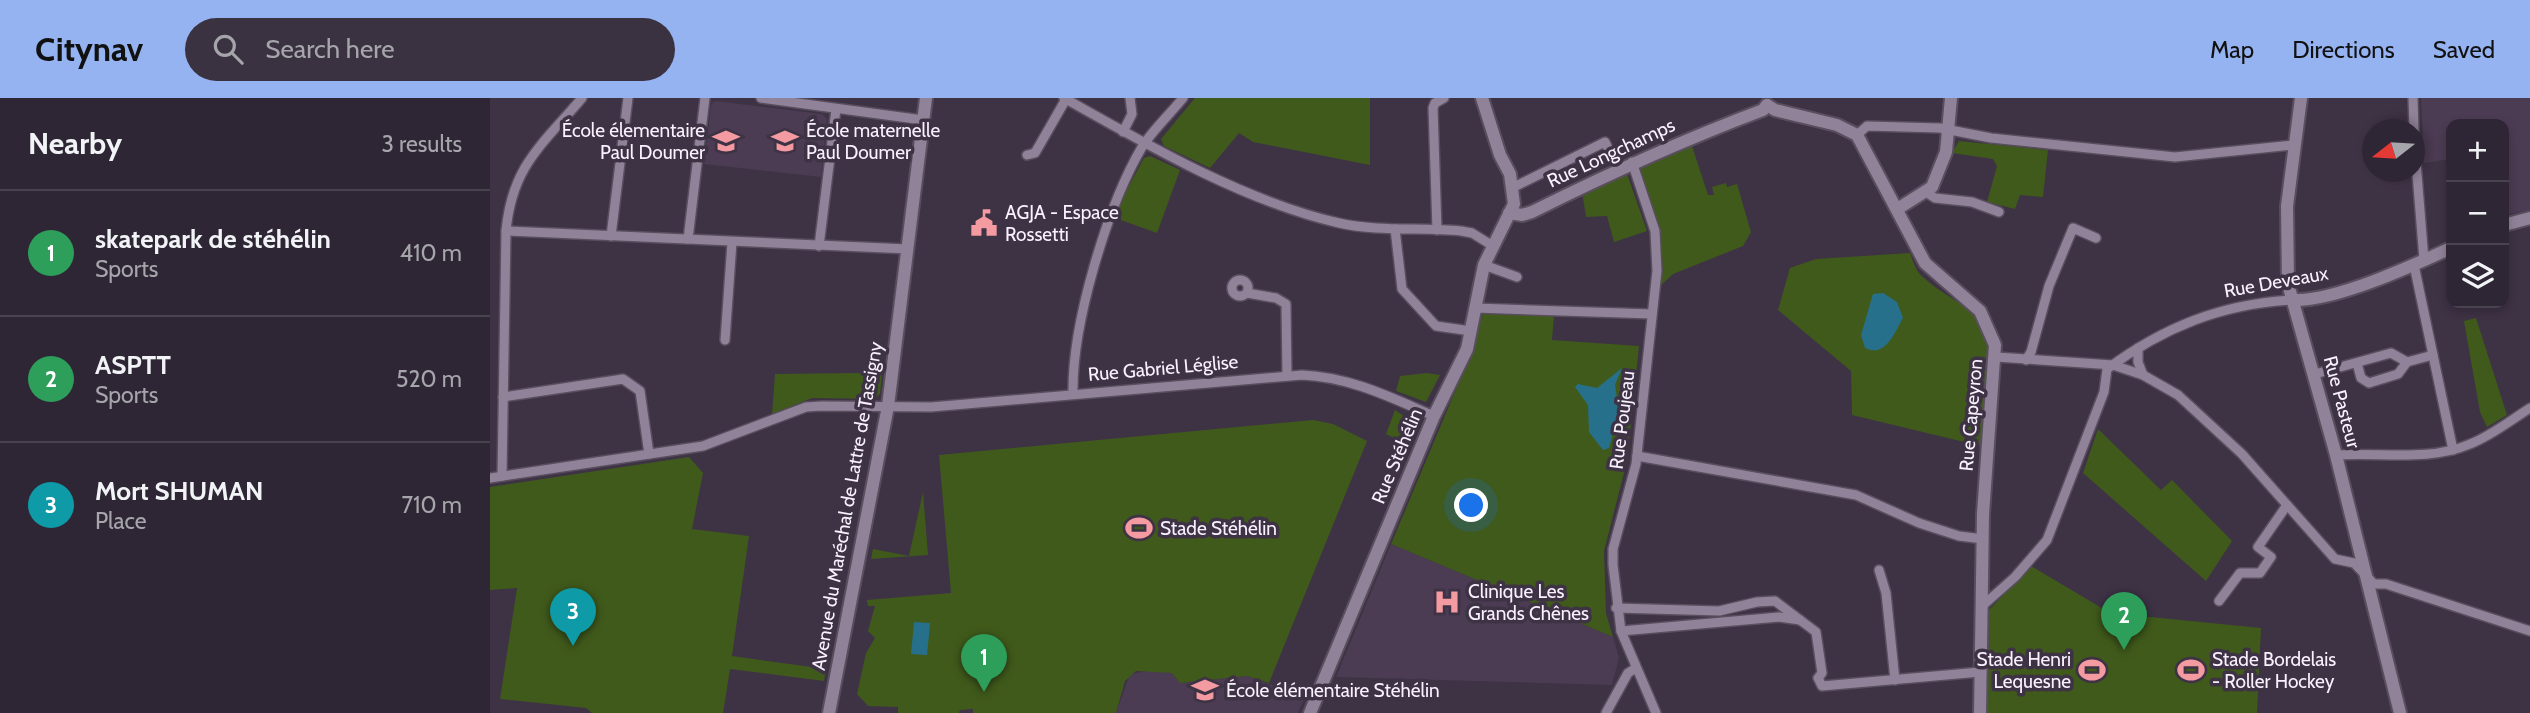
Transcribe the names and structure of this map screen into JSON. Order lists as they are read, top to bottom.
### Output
{
  "streets": {
    "street": [
      "Rue Longchamps",
      "Rue Deveaux",
      "Rue Gabriel Léglise",
      "Rue Pasteur",
      "Rue Capeyron",
      "Rue Poujeau",
      "Rue Stéhélin",
      "Avenue du Maréchal de Lattre de Tassigny"
    ]
  },
  "crossings": [
    ["Rue Longchamps", "Rue Poujeau"],
    ["Rue Longchamps", "Rue Stéhélin"],
    ["Rue Deveaux", "Rue Pasteur"],
    ["Rue Gabriel Léglise", "Rue Stéhélin"],
    ["Rue Gabriel Léglise", "Avenue du Maréchal de Lattre de Tassigny"]
  ],
  "places": {
    "school or university": ["École élementaire Paul Doumer", "École maternelle Paul Doumer", "École élémentaire Stéhélin"],
    "public building": ["AGJA - Espace Rossetti"],
    "sports": ["Stade Stéhélin", "Stade Henri Lequesne", "Stade Bordelais - Roller Hockey"],
    "hospital": ["Clinique Les Grands Chênes"]
  },
  "north": "left",
  "page": {
    "header": "Citynav",
    "search": "Search here",
    "nav": ["Map", "Directions", "Saved"],
    "heading": ["Nearby", "3 results"],
    "map_buttons": ["+", "−"],
    "list": [
      {
        "mark": "1",
        "name": "skatepark de stéhélin",
        "note": "Sports",
        "value": "410 m"
      },
      {
        "mark": "2",
        "name": "ASPTT",
        "note": "Sports",
        "value": "520 m"
      },
      {
        "mark": "3",
        "name": "Mort SHUMAN",
        "note": "Place",
        "value": "710 m"
      }
    ],
    "pins": ["3", "2", "1"]
  }
}
